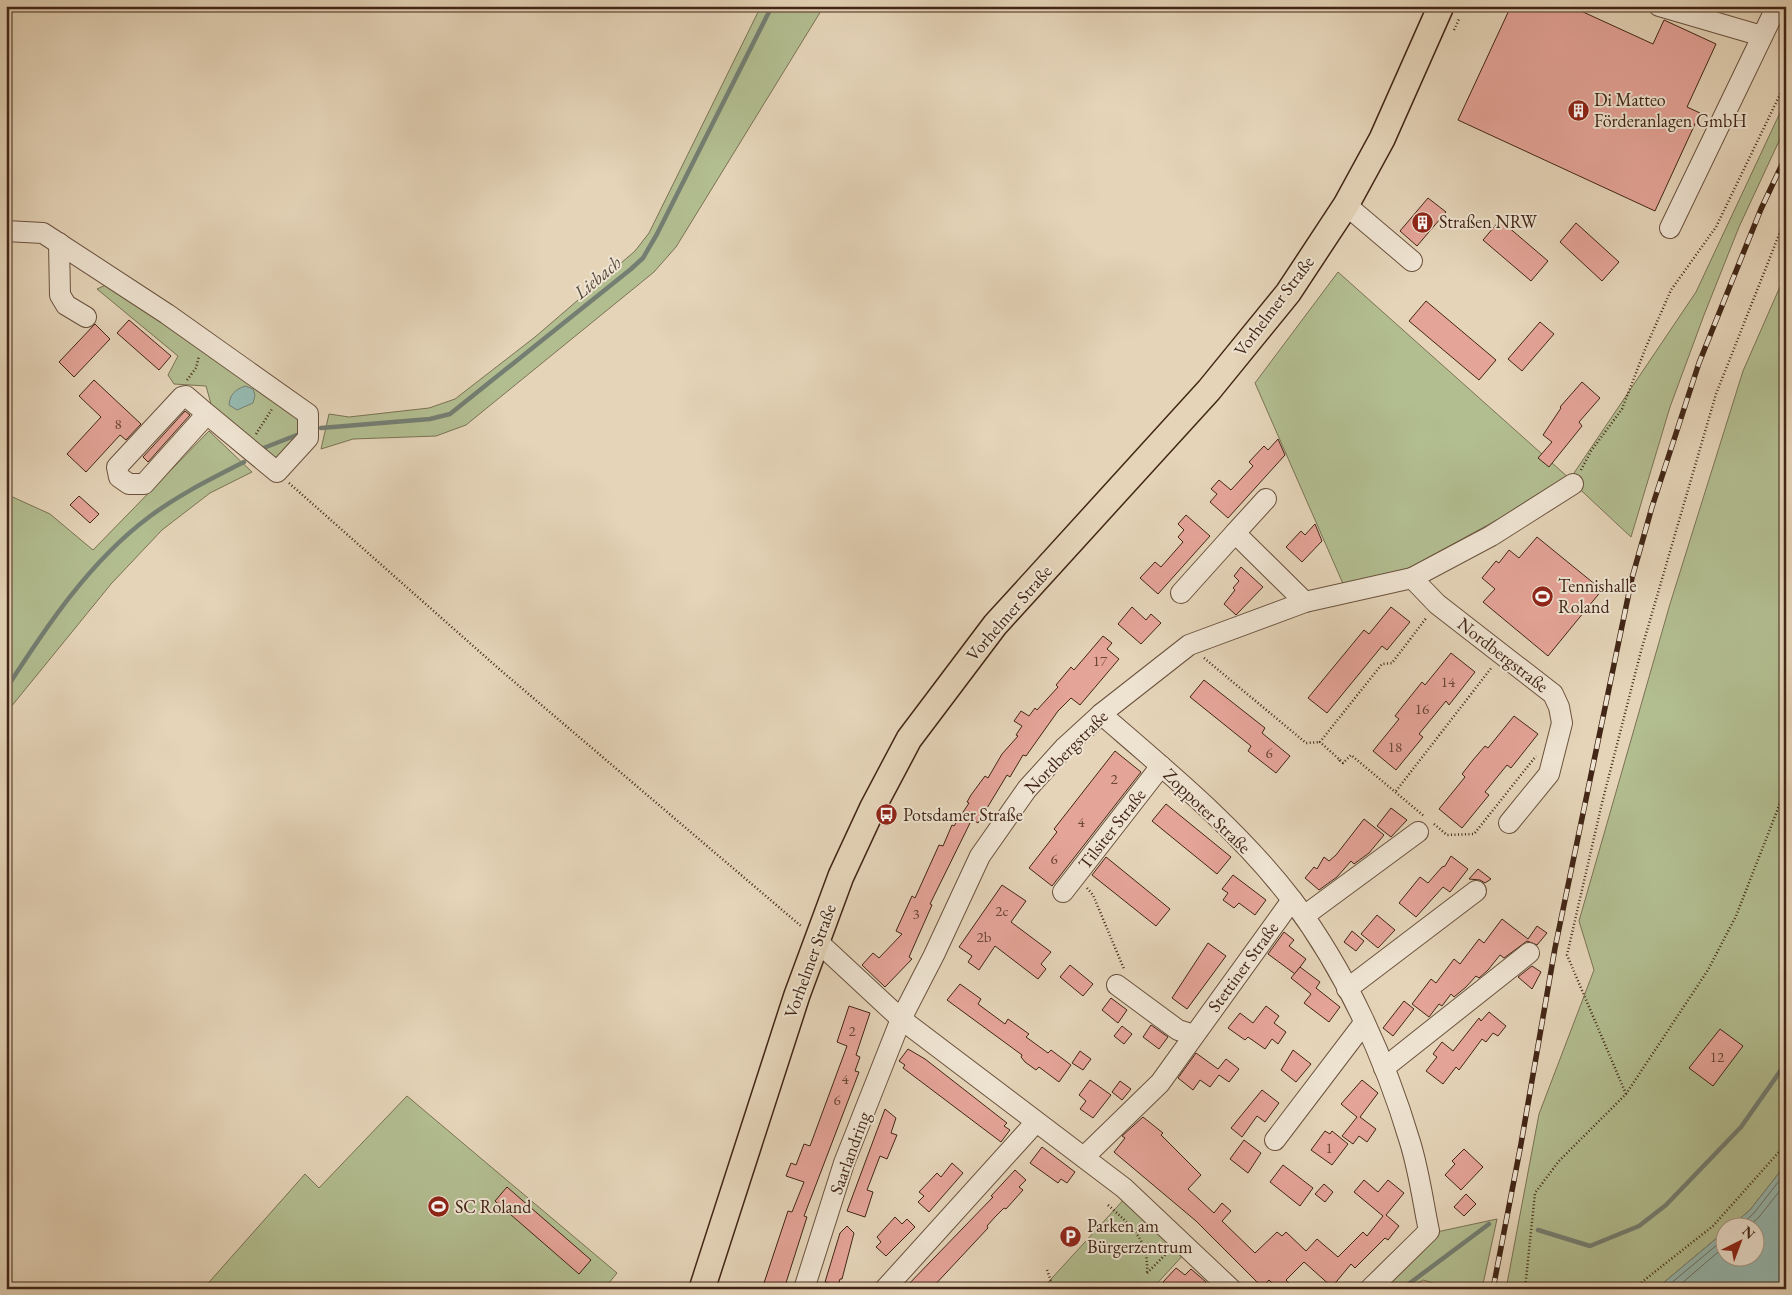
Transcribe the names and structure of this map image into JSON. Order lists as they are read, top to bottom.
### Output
{
  "streets": {
    "main road": ["Vorhelmer Straße"],
    "street": [
      "Nordbergstraße",
      "Zoppoter Straße",
      "Tilsiter Straße",
      "Stettiner Straße",
      "Saarlandring"
    ]
  },
  "crossings": [
    ["Nordbergstraße", "Zoppoter Straße"],
    ["Nordbergstraße", "Saarlandring"],
    ["Zoppoter Straße", "Tilsiter Straße"],
    ["Zoppoter Straße", "Stettiner Straße"]
  ],
  "water": ["Liebach"],
  "places": {
    "building": ["Di Matteo Förderanlagen GmbH", "Straßen NRW"],
    "sports": ["Tennishalle Roland", "SC Roland"],
    "bus stop": ["Potsdamer Straße"],
    "parking": ["Parken am Bürgerzentrum"]
  },
  "house_numbers": [
    "8",
    "17",
    "14",
    "16",
    "18",
    "6",
    "2",
    "4",
    "6",
    "2c",
    "3",
    "2b",
    "2",
    "12",
    "4",
    "6",
    "1"
  ],
  "north": "top right"
}
